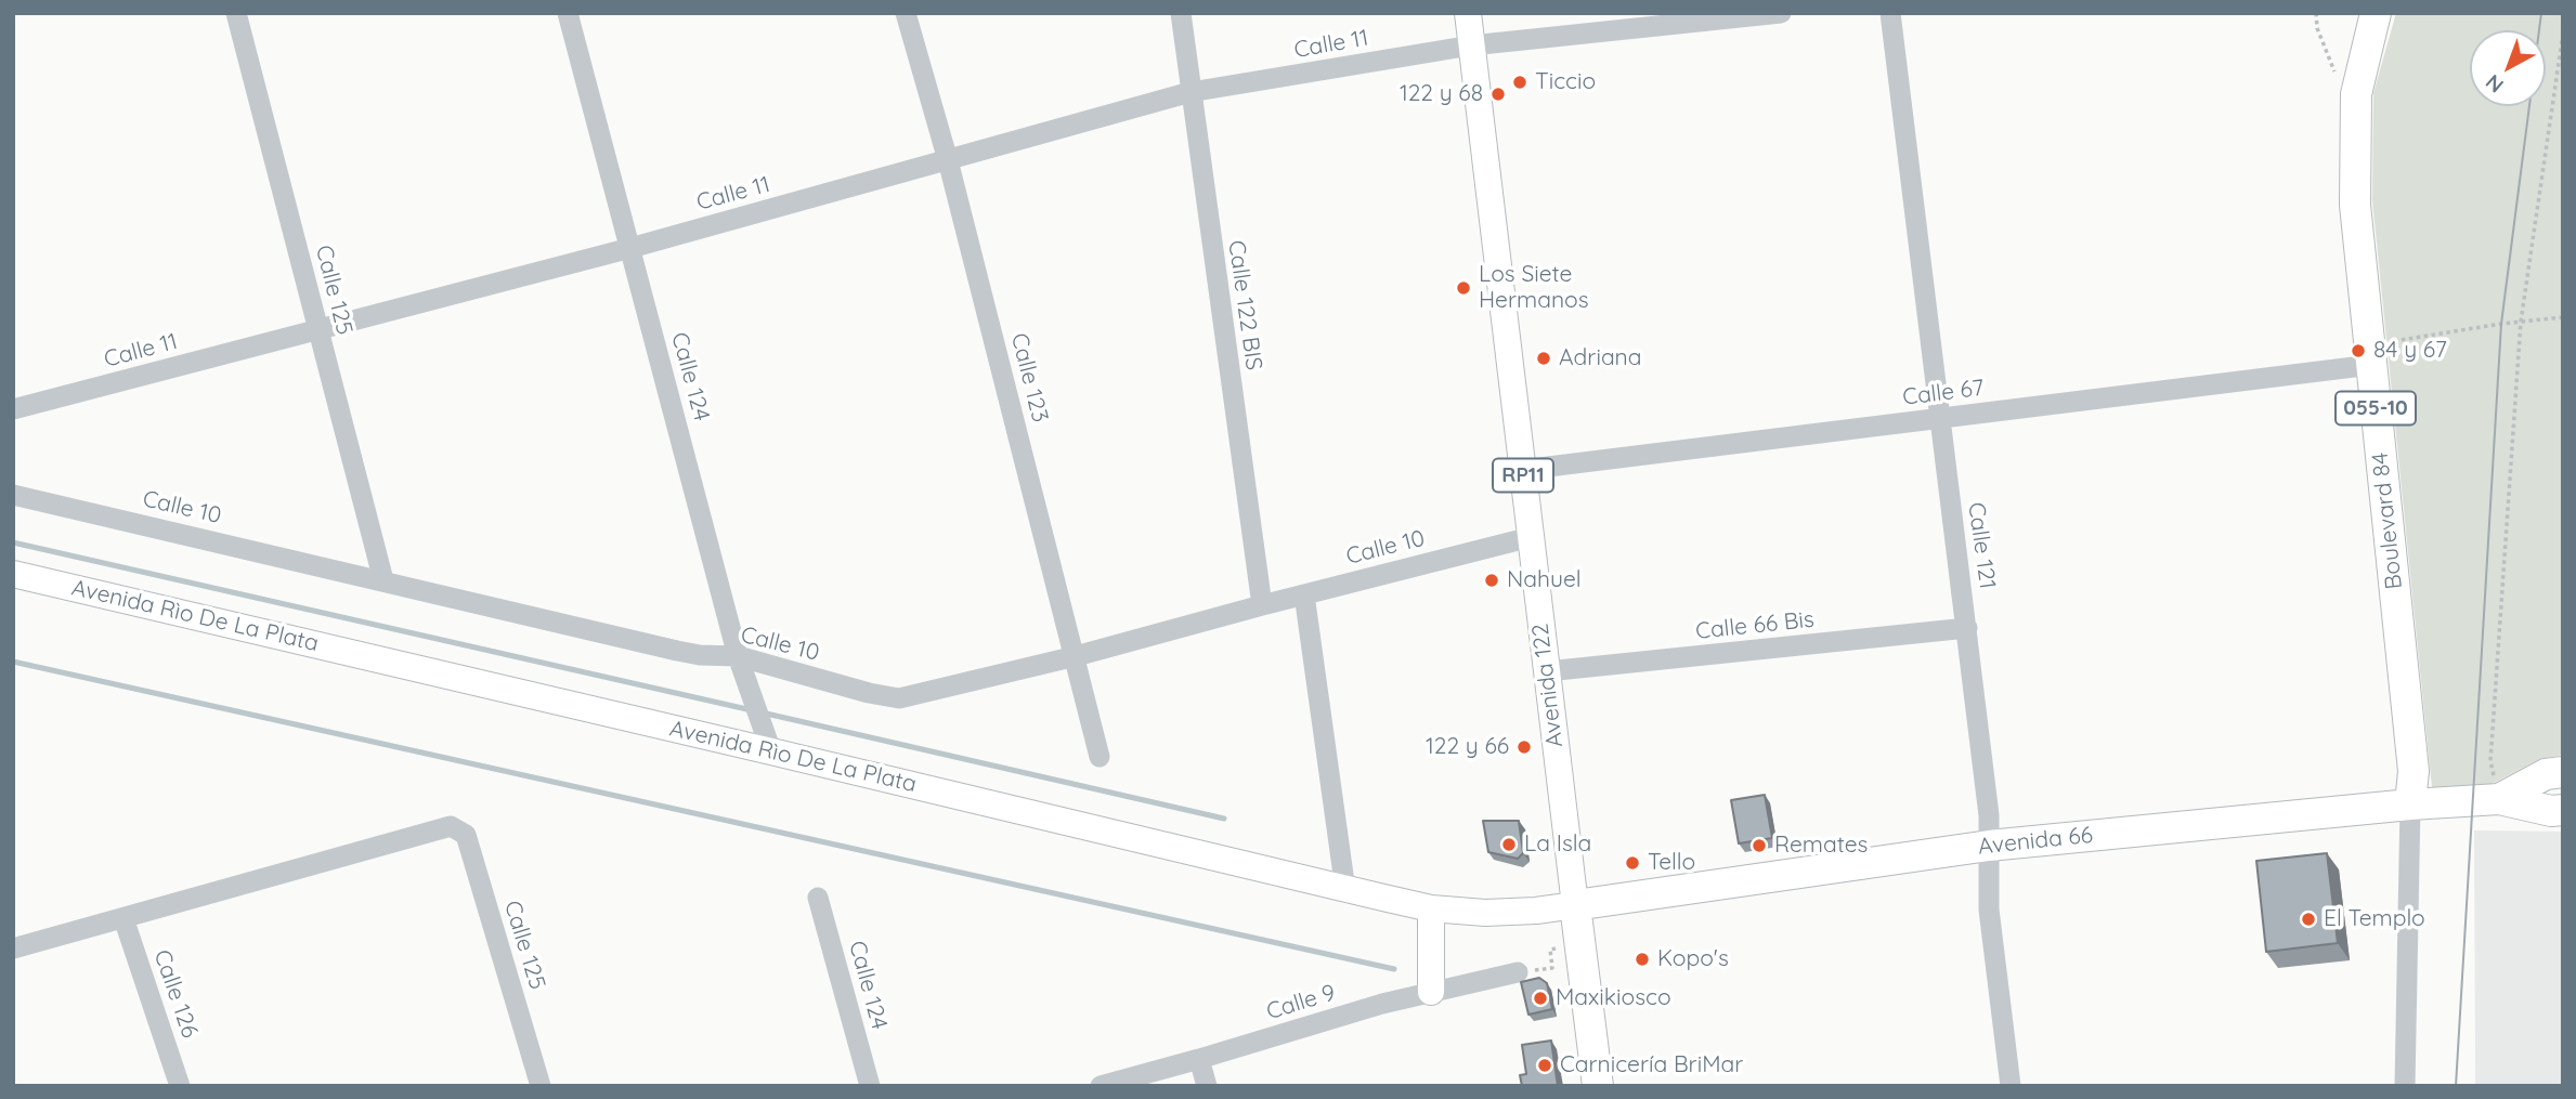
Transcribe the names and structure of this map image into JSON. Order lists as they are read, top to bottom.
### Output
{
  "streets": {
    "highway": [
      "055-10",
      "RP11",
      "Boulevard 84",
      "Avenida 122",
      "Avenida 66"
    ],
    "main road": ["Avenida Rìo De La Plata"],
    "street": [
      "Calle 11",
      "Calle 125",
      "Calle 122 BIS",
      "Calle 124",
      "Calle 123",
      "Calle 67",
      "Calle 10",
      "Calle 121",
      "Calle 66 Bis",
      "Calle 126",
      "Calle 9"
    ]
  },
  "crossings": [
    ["Calle 11", "Calle 125"],
    ["Calle 11", "Calle 122 BIS"],
    ["Calle 11", "Calle 124"],
    ["Calle 11", "Calle 123"],
    ["Calle 11", "Avenida 122"],
    ["Calle 125", "Calle 10"],
    ["Calle 125", "Calle 126"],
    ["Calle 122 BIS", "Calle 10"],
    ["Calle 124", "Calle 10"],
    ["Calle 124", "Avenida Rìo De La Plata"],
    ["Calle 123", "Calle 10"],
    ["Calle 67", "Boulevard 84"],
    ["Calle 67", "Calle 121"],
    ["Calle 67", "Avenida 122"],
    ["Calle 10", "Avenida 122"],
    ["Boulevard 84", "Avenida 66"],
    ["Calle 121", "Calle 66 Bis"],
    ["Calle 121", "Avenida 66"],
    ["Avenida Rìo De La Plata", "Avenida 122"],
    ["Avenida Rìo De La Plata", "Avenida 66"],
    ["Calle 66 Bis", "Avenida 122"],
    ["Avenida 122", "Avenida 66"]
  ],
  "places": [
    "Ticcio",
    "122 y 68",
    "Los Siete Hermanos",
    "84 y 67",
    "Adriana",
    "Nahuel",
    "122 y 66",
    "La Isla",
    "Remates",
    "Tello",
    "El Templo",
    "Kopo's",
    "Maxikiosco",
    "Carnicería BriMar"
  ],
  "north": "bottom left"
}
